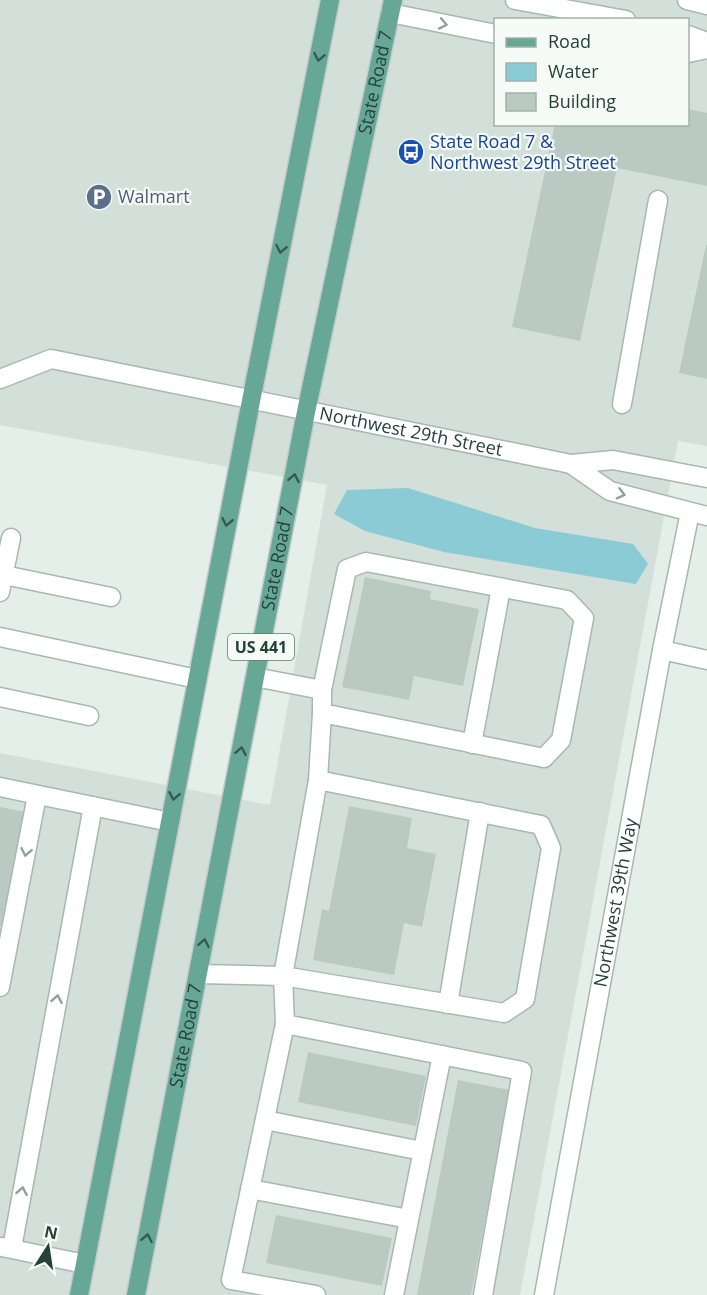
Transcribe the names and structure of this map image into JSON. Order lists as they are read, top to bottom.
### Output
{
  "streets": {
    "main road": ["State Road 7", "US 441"],
    "street": ["Northwest 29th Street", "Northwest 39th Way"]
  },
  "crossings": [
    ["State Road 7", "Northwest 29th Street"],
    ["Northwest 29th Street", "US 441"],
    ["Northwest 29th Street", "Northwest 39th Way"]
  ],
  "places": {
    "bus stop": ["State Road 7 & Northwest 29th Street"],
    "parking": ["Walmart"]
  },
  "legend": ["Road", "Water", "Building"],
  "north": "top"
}
